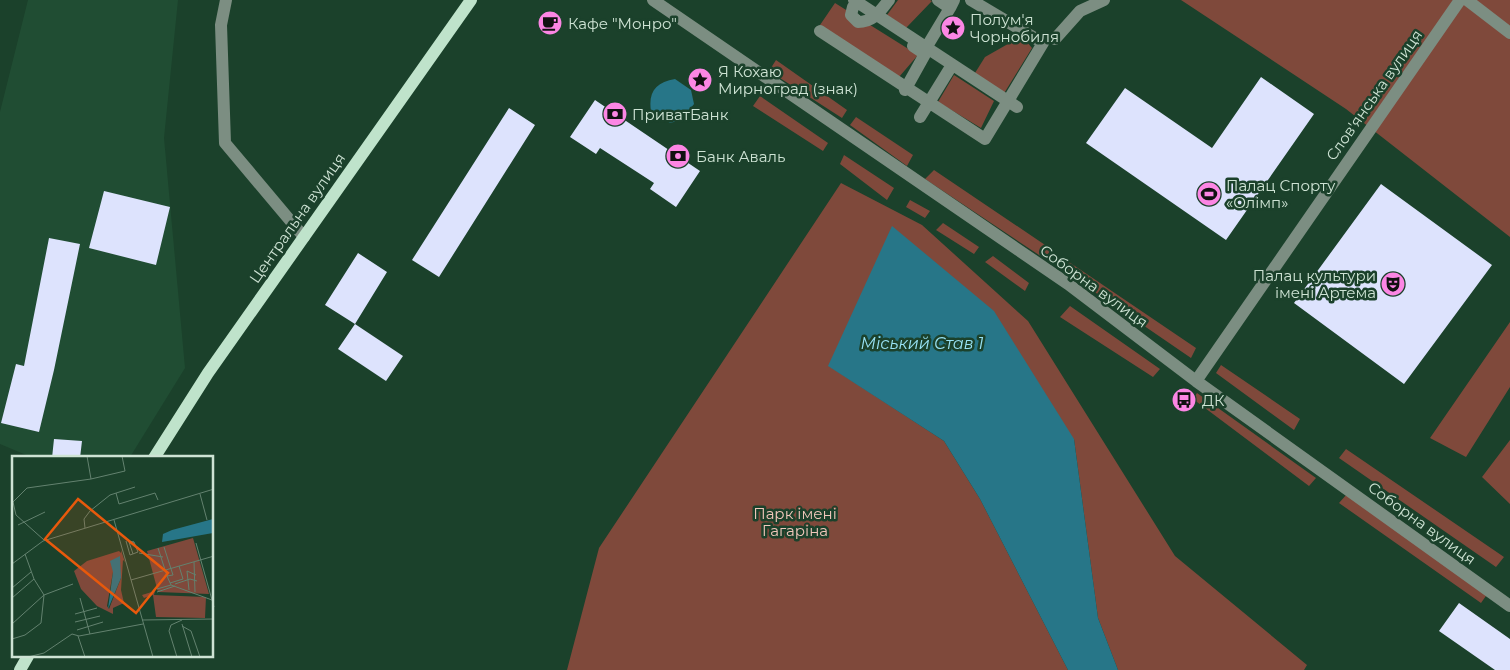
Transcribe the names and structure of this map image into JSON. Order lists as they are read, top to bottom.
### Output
{
  "streets": {
    "main road": ["Центральна вулиця"],
    "street": ["Слов'янська вулиця", "Соборна вулиця"]
  },
  "crossings": [
    ["Слов'янська вулиця", "Соборна вулиця"]
  ],
  "water": ["Міський Став 1"],
  "parks": ["Парк імені Гагаріна"],
  "places": {
    "cafe": ["Кафе \"Монро\""],
    "place": ["Полум'я Чорнобиля", "Я Кохаю Мирноград (знак)"],
    "bank": ["ПриватБанк", "Банк Аваль"],
    "sports": ["Палац Спорту «Олімп»"],
    "theatre": ["Палац культури імені Артема"],
    "bus stop": ["ДК"]
  }
}
